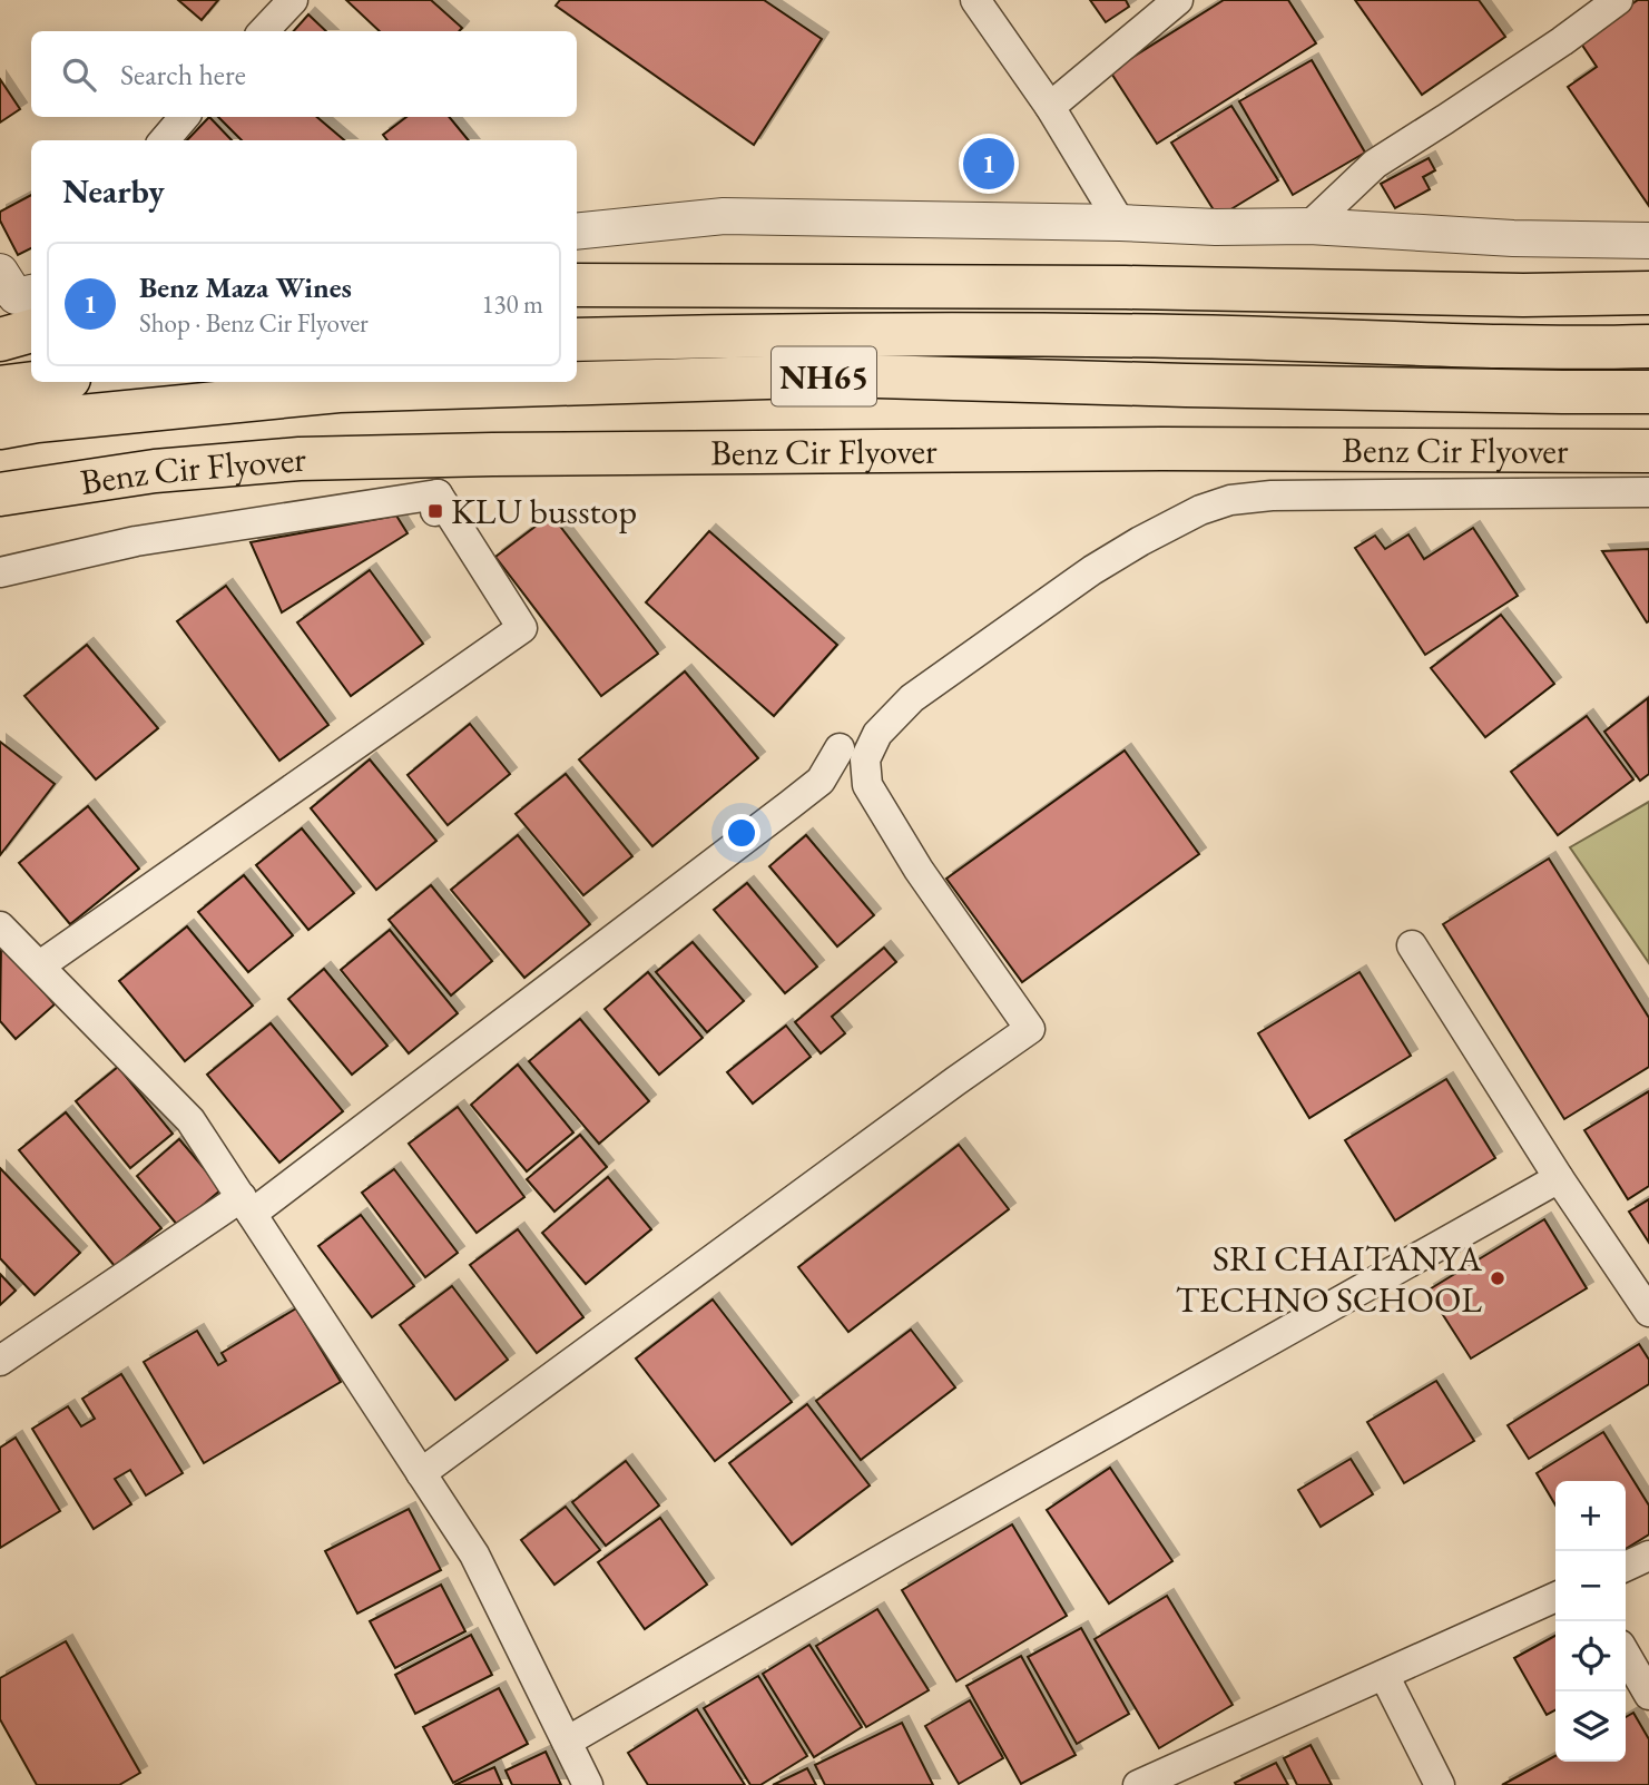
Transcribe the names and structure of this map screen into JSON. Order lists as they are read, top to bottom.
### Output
{
  "streets": {
    "main road": ["NH65", "Benz Cir Flyover"]
  },
  "places": {
    "transit": ["KLU busstop"],
    "other": ["SRI CHAITANYA TECHNO SCHOOL"]
  },
  "page": {
    "search": "Search here",
    "pins": "1",
    "heading": "Nearby",
    "list": [
      {
        "mark": "1",
        "name": "Benz Maza Wines",
        "note": "Shop · Benz Cir Flyover",
        "value": "130 m"
      }
    ],
    "map_buttons": ["+", "−"]
  }
}
